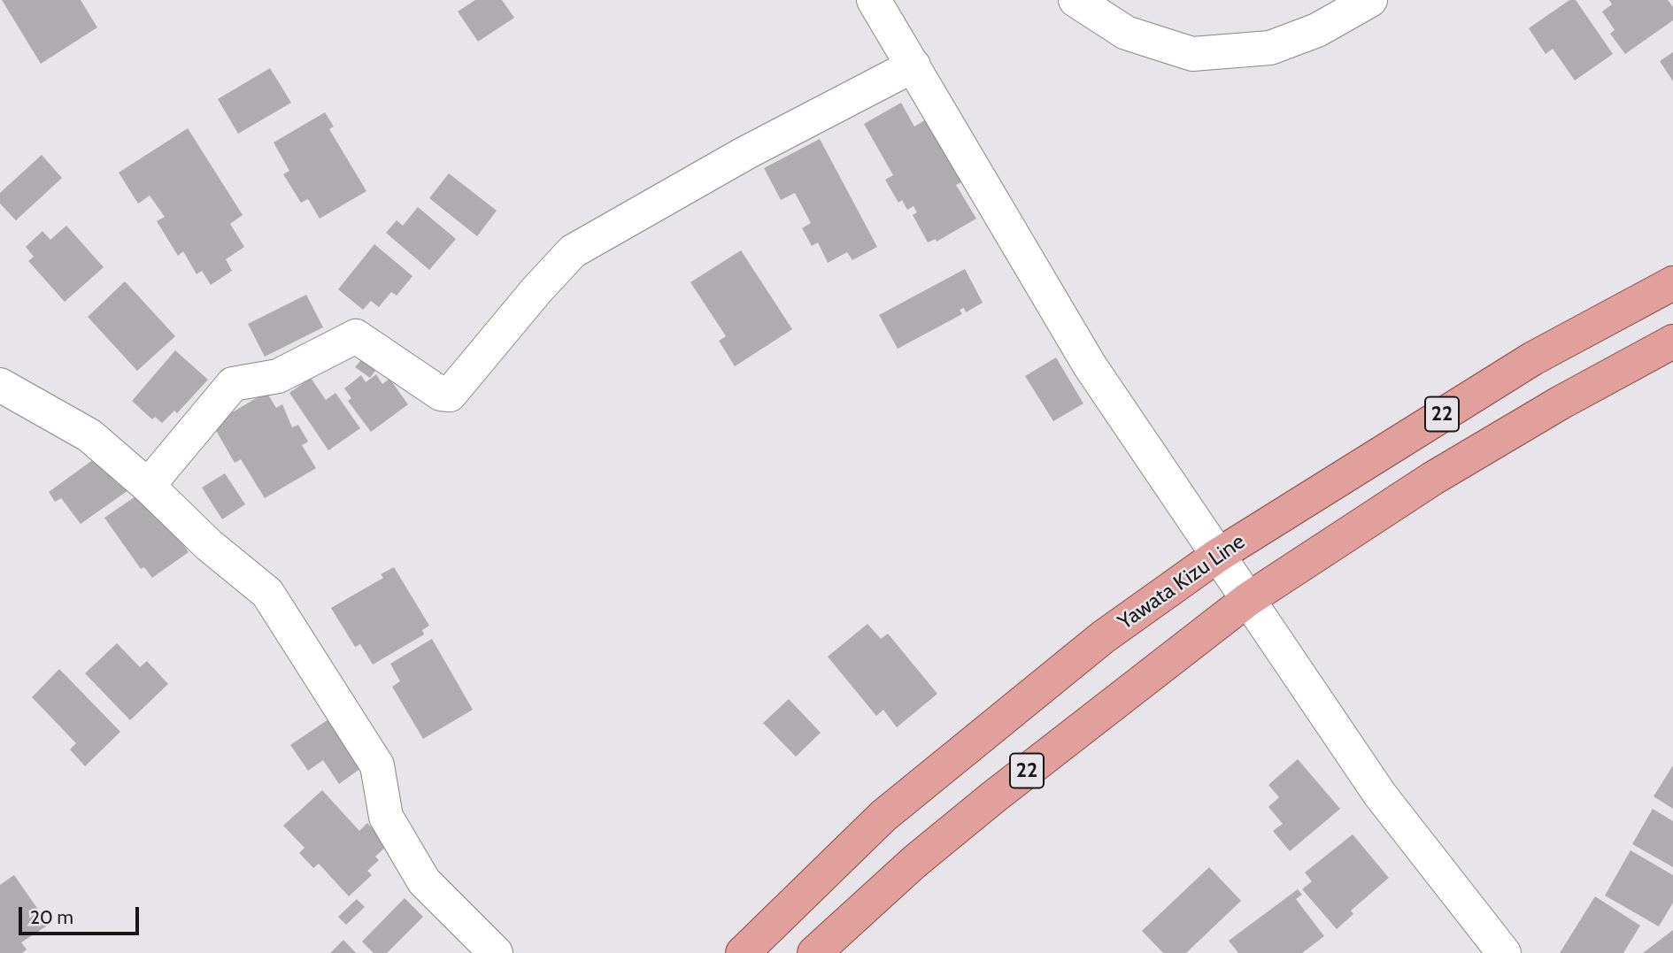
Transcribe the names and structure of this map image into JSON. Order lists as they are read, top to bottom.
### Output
{
  "streets": {
    "main road": ["22", "Yawata Kizu Line"]
  },
  "scale_bar": "20 m"
}
